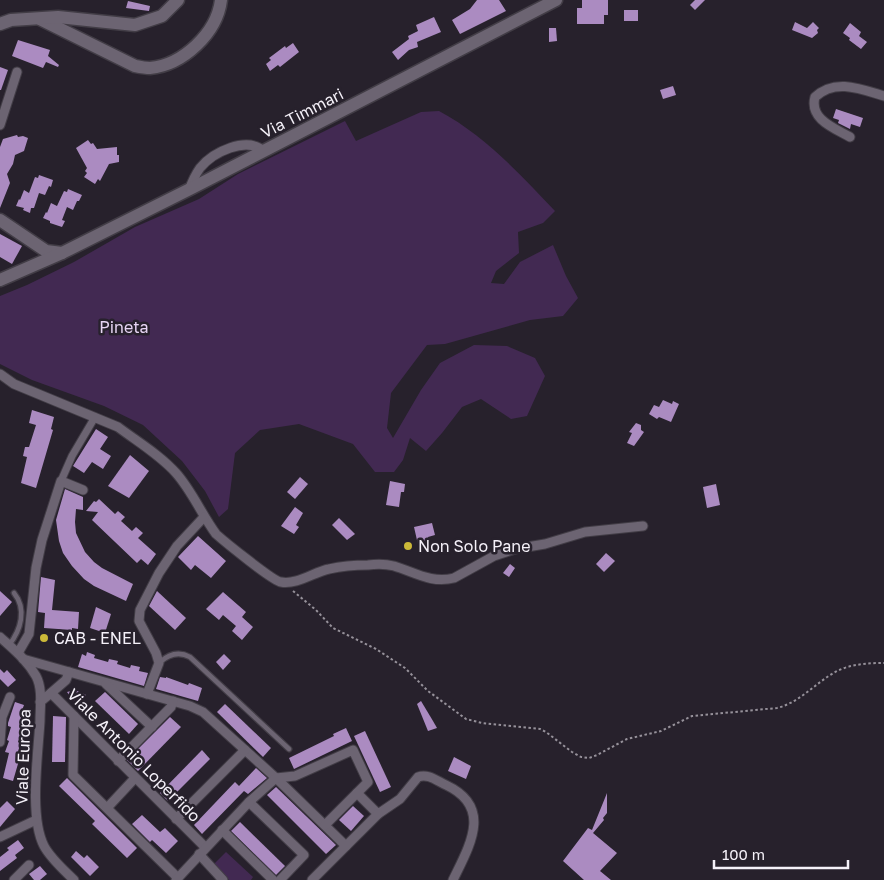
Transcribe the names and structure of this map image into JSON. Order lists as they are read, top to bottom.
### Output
{
  "streets": {
    "main road": ["Via Timmari"],
    "street": ["Viale Antonio Loperfido", "Viale Europa"]
  },
  "crossings": [
    ["Viale Antonio Loperfido", "Viale Europa"]
  ],
  "parks": ["Pineta"],
  "places": ["Non Solo Pane", "CAB - ENEL"],
  "scale_bar": "100 m"
}
